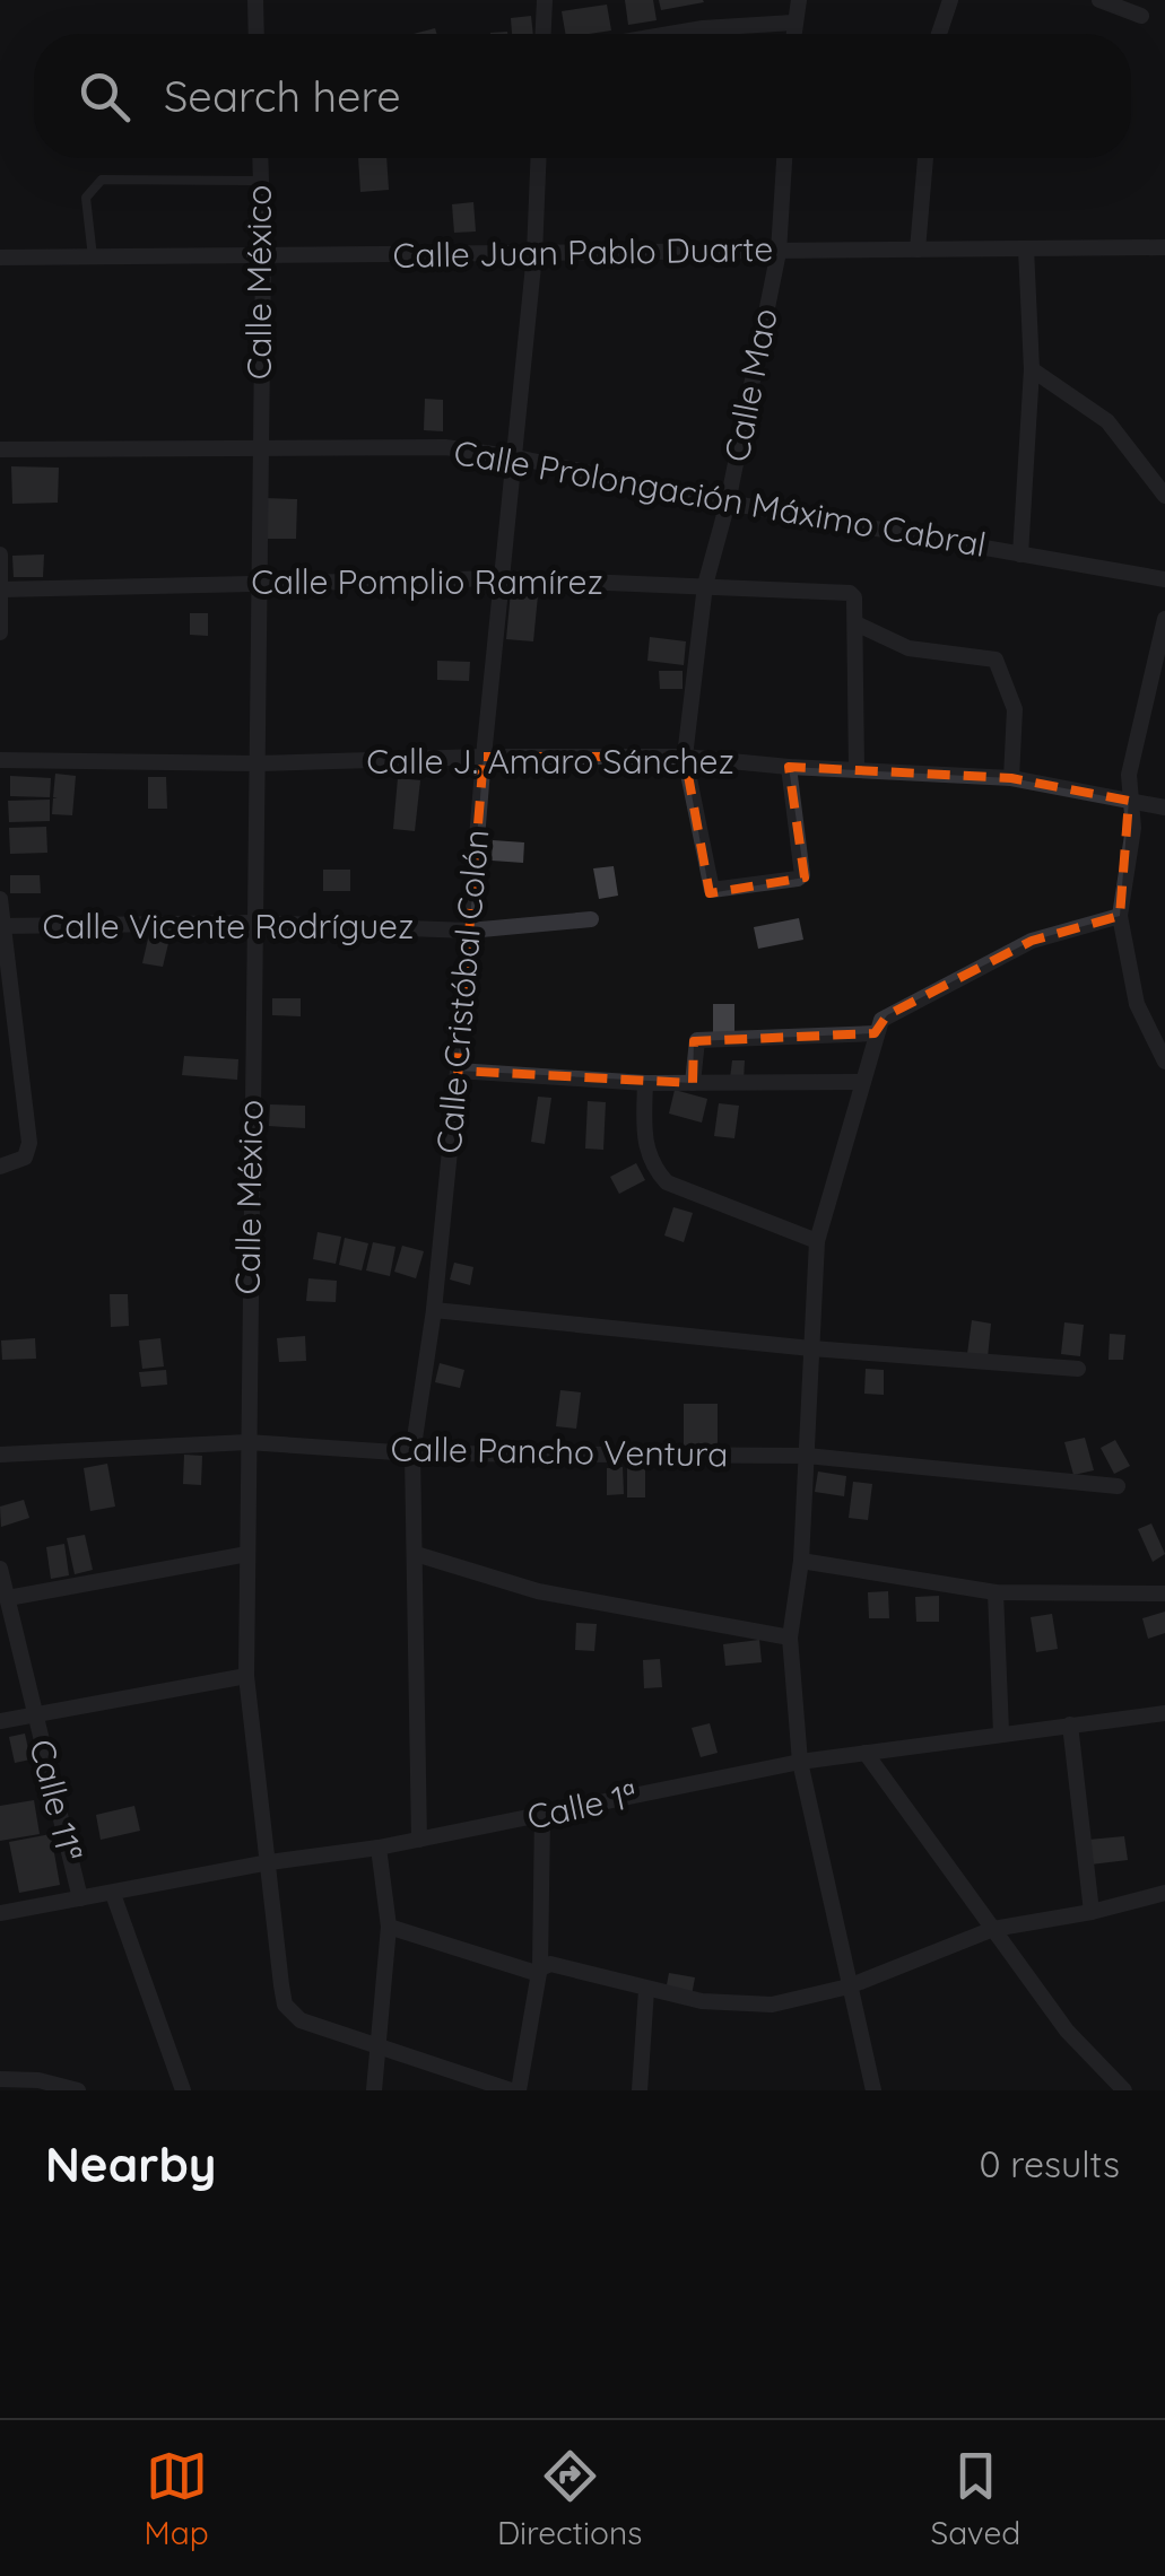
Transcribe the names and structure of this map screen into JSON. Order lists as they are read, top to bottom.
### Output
{
  "streets": {
    "street": [
      "Calle Juan Pablo Duarte",
      "Calle México",
      "Calle Mao",
      "Calle Prolongación Máximo Cabral",
      "Calle Pomplio Ramírez",
      "Calle J. Amaro Sánchez",
      "Calle Vicente Rodríguez",
      "Calle Cristóbal Colón",
      "Calle Pancho Ventura",
      "Calle 11ª",
      "Calle 1ª"
    ]
  },
  "crossings": [
    ["Calle Juan Pablo Duarte", "Calle México"],
    ["Calle Juan Pablo Duarte", "Calle Mao"],
    ["Calle Juan Pablo Duarte", "Calle Cristóbal Colón"],
    ["Calle México", "Calle Prolongación Máximo Cabral"],
    ["Calle México", "Calle Pomplio Ramírez"],
    ["Calle México", "Calle J. Amaro Sánchez"],
    ["Calle México", "Calle Vicente Rodríguez"],
    ["Calle México", "Calle Pancho Ventura"],
    ["Calle México", "Calle 1ª"],
    ["Calle Mao", "Calle Prolongación Máximo Cabral"],
    ["Calle Mao", "Calle Pomplio Ramírez"],
    ["Calle Mao", "Calle J. Amaro Sánchez"],
    ["Calle Prolongación Máximo Cabral", "Calle Cristóbal Colón"],
    ["Calle Pomplio Ramírez", "Calle Cristóbal Colón"],
    ["Calle J. Amaro Sánchez", "Calle Cristóbal Colón"],
    ["Calle Vicente Rodríguez", "Calle Cristóbal Colón"],
    ["Calle Cristóbal Colón", "Calle Pancho Ventura"],
    ["Calle Cristóbal Colón", "Calle 1ª"],
    ["Calle 11ª", "Calle 1ª"]
  ],
  "page": {
    "search": "Search here",
    "heading": ["Nearby", "0 results"],
    "nav": ["Map", "Directions", "Saved"]
  }
}
